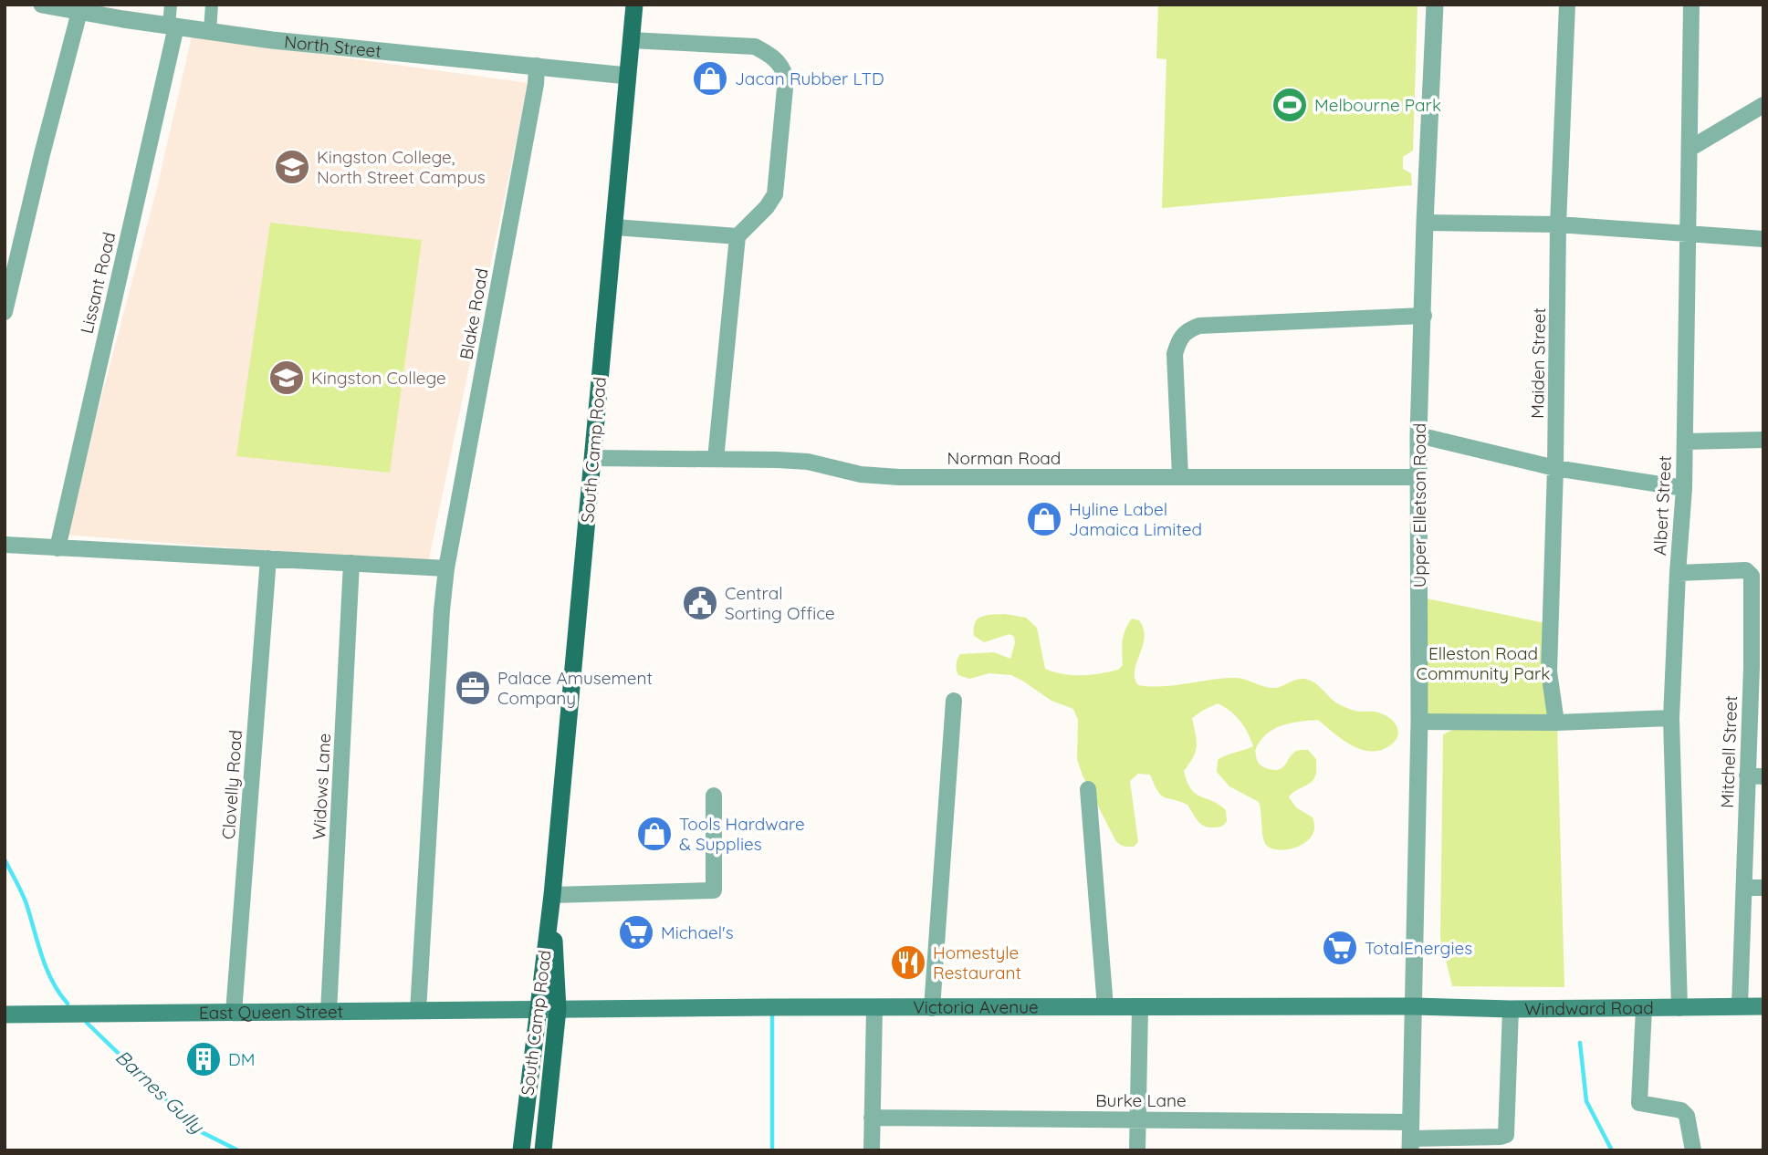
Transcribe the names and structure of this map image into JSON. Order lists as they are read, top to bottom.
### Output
{
  "streets": {
    "main road": [
      "South Camp Road",
      "Victoria Avenue",
      "Windward Road",
      "East Queen Street"
    ],
    "street": [
      "North Street",
      "Lissant Road",
      "Blake Road",
      "Maiden Street",
      "Norman Road",
      "Upper Elletson Road",
      "Albert Street",
      "Mitchell Street",
      "Clovelly Road",
      "Widows Lane",
      "Burke Lane"
    ]
  },
  "crossings": [
    ["North Street", "Lissant Road"],
    ["North Street", "Blake Road"],
    ["North Street", "South Camp Road"],
    ["Blake Road", "East Queen Street"],
    ["South Camp Road", "Norman Road"],
    ["South Camp Road", "Victoria Avenue"],
    ["South Camp Road", "East Queen Street"],
    ["Norman Road", "Upper Elletson Road"],
    ["Upper Elletson Road", "Victoria Avenue"],
    ["Upper Elletson Road", "Windward Road"],
    ["Upper Elletson Road", "Burke Lane"],
    ["Albert Street", "Mitchell Street"],
    ["Albert Street", "Windward Road"],
    ["Mitchell Street", "Windward Road"],
    ["Clovelly Road", "East Queen Street"],
    ["Widows Lane", "East Queen Street"],
    ["Victoria Avenue", "Windward Road"],
    ["Victoria Avenue", "East Queen Street"],
    ["Windward Road", "Burke Lane"]
  ],
  "water": ["Barnes Gully"],
  "parks": ["Elleston Road Community Park"],
  "places": {
    "shop": ["Jacan Rubber LTD", "Hyline Label Jamaica Limited", "Tools Hardware & Supplies"],
    "sports": ["Melbourne Park"],
    "school or university": ["Kingston College, North Street Campus", "Kingston College"],
    "public building": ["Central Sorting Office"],
    "office": ["Palace Amusement Company"],
    "supermarket": ["Michael's", "TotalEnergies"],
    "restaurant": ["Homestyle Restaurant"],
    "building": ["DM"]
  }
}
